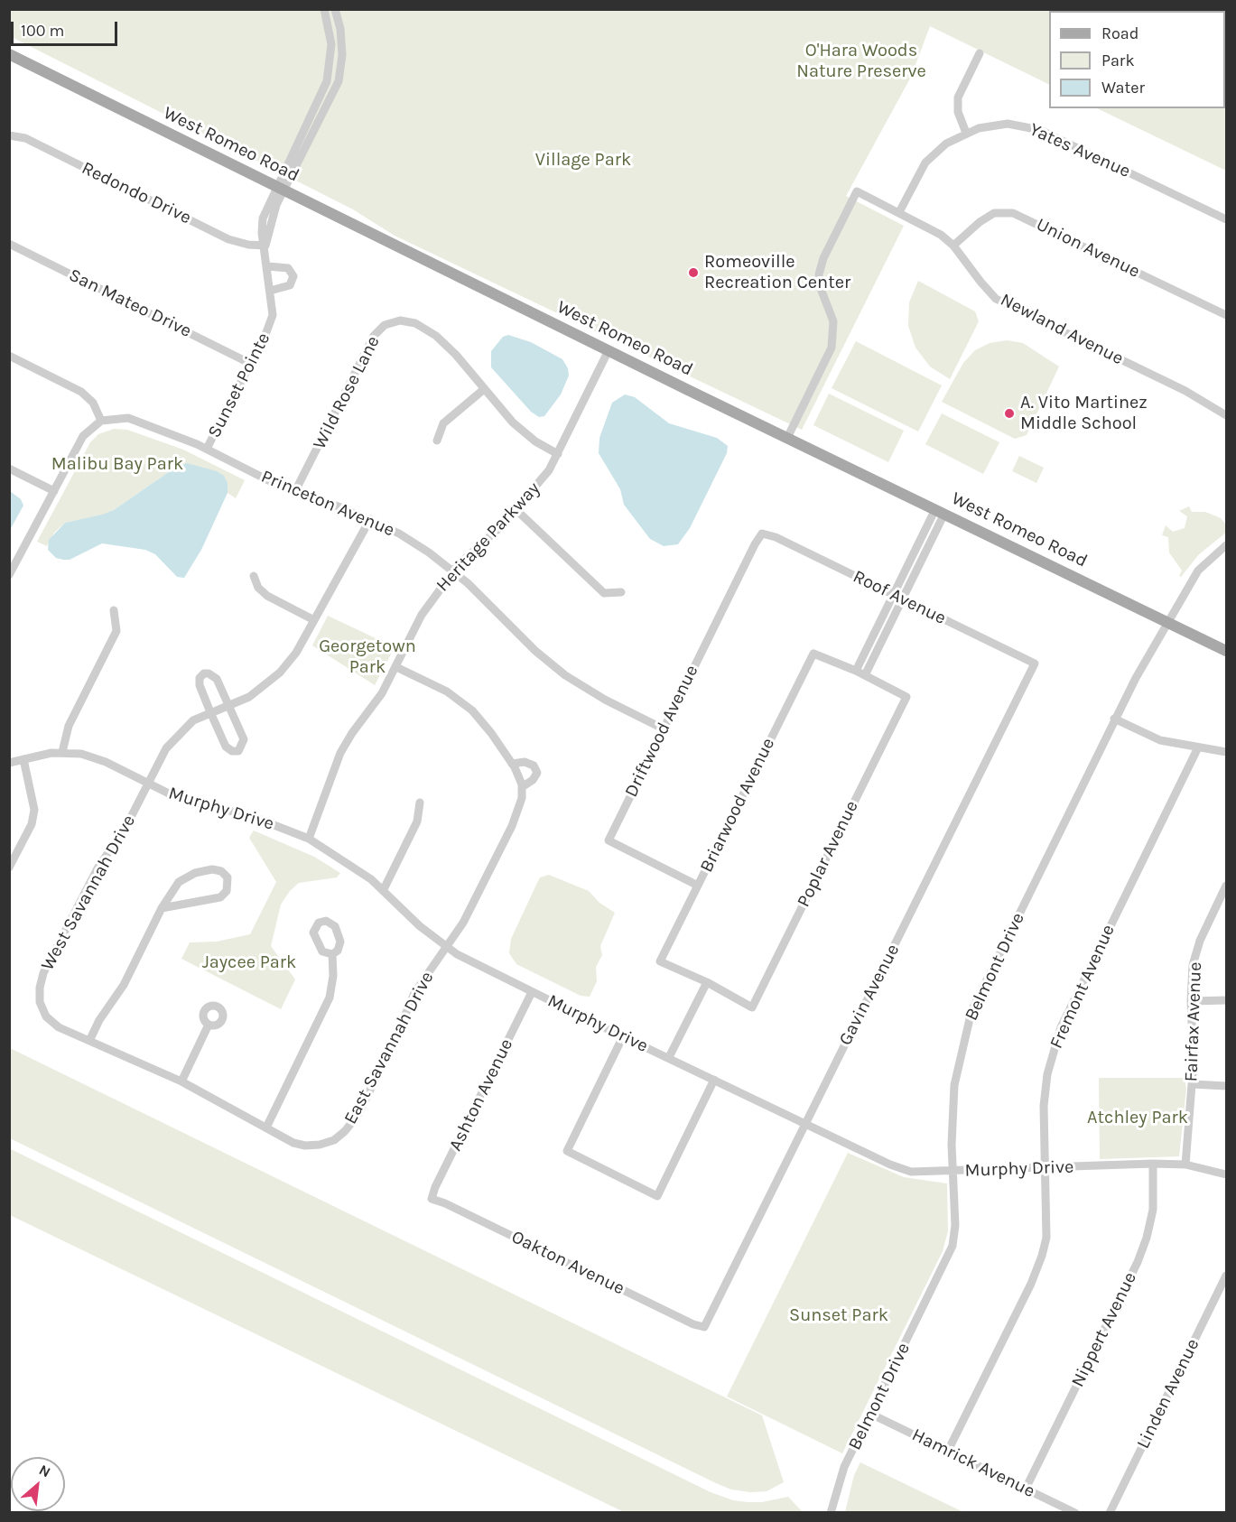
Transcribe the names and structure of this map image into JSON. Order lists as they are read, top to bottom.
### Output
{
  "streets": {
    "main road": ["West Romeo Road"],
    "street": [
      "Yates Avenue",
      "Redondo Drive",
      "Union Avenue",
      "San Mateo Drive",
      "Newland Avenue",
      "Sunset Pointe",
      "Wild Rose Lane",
      "Princeton Avenue",
      "Heritage Parkway",
      "Roof Avenue",
      "Driftwood Avenue",
      "Briarwood Avenue",
      "Murphy Drive",
      "Poplar Avenue",
      "West Savannah Drive",
      "Belmont Drive",
      "Fremont Avenue",
      "Gavin Avenue",
      "Fairfax Avenue",
      "East Savannah Drive",
      "Ashton Avenue",
      "Oakton Avenue",
      "Nippert Avenue",
      "Linden Avenue",
      "Hamrick Avenue"
    ]
  },
  "crossings": [
    ["West Romeo Road", "Newland Avenue"],
    ["West Romeo Road", "Sunset Pointe"],
    ["West Romeo Road", "Heritage Parkway"],
    ["West Romeo Road", "Belmont Drive"],
    ["Yates Avenue", "Newland Avenue"],
    ["Redondo Drive", "Sunset Pointe"],
    ["Union Avenue", "Newland Avenue"],
    ["San Mateo Drive", "Sunset Pointe"],
    ["Sunset Pointe", "Princeton Avenue"],
    ["Wild Rose Lane", "Princeton Avenue"],
    ["Wild Rose Lane", "Heritage Parkway"],
    ["Princeton Avenue", "Heritage Parkway"],
    ["Princeton Avenue", "Driftwood Avenue"],
    ["Princeton Avenue", "West Savannah Drive"],
    ["Heritage Parkway", "Murphy Drive"],
    ["Roof Avenue", "Driftwood Avenue"],
    ["Roof Avenue", "Gavin Avenue"],
    ["Driftwood Avenue", "Briarwood Avenue"],
    ["Briarwood Avenue", "Poplar Avenue"],
    ["Murphy Drive", "West Savannah Drive"],
    ["Murphy Drive", "Belmont Drive"],
    ["Murphy Drive", "Fremont Avenue"],
    ["Murphy Drive", "Gavin Avenue"],
    ["Murphy Drive", "Fairfax Avenue"],
    ["Murphy Drive", "East Savannah Drive"],
    ["Murphy Drive", "Ashton Avenue"],
    ["Murphy Drive", "Nippert Avenue"],
    ["West Savannah Drive", "East Savannah Drive"],
    ["Belmont Drive", "Hamrick Avenue"],
    ["Fremont Avenue", "Hamrick Avenue"],
    ["Gavin Avenue", "Oakton Avenue"],
    ["Ashton Avenue", "Oakton Avenue"],
    ["Nippert Avenue", "Hamrick Avenue"]
  ],
  "parks": [
    "O'Hara Woods Nature Preserve",
    "Village Park",
    "Malibu Bay Park",
    "Georgetown Park",
    "Jaycee Park",
    "Atchley Park",
    "Sunset Park"
  ],
  "places": ["Romeoville Recreation Center", "A. Vito Martinez Middle School"],
  "legend": ["Road", "Park", "Water"],
  "scale_bar": "100 m",
  "north": "top right"
}
